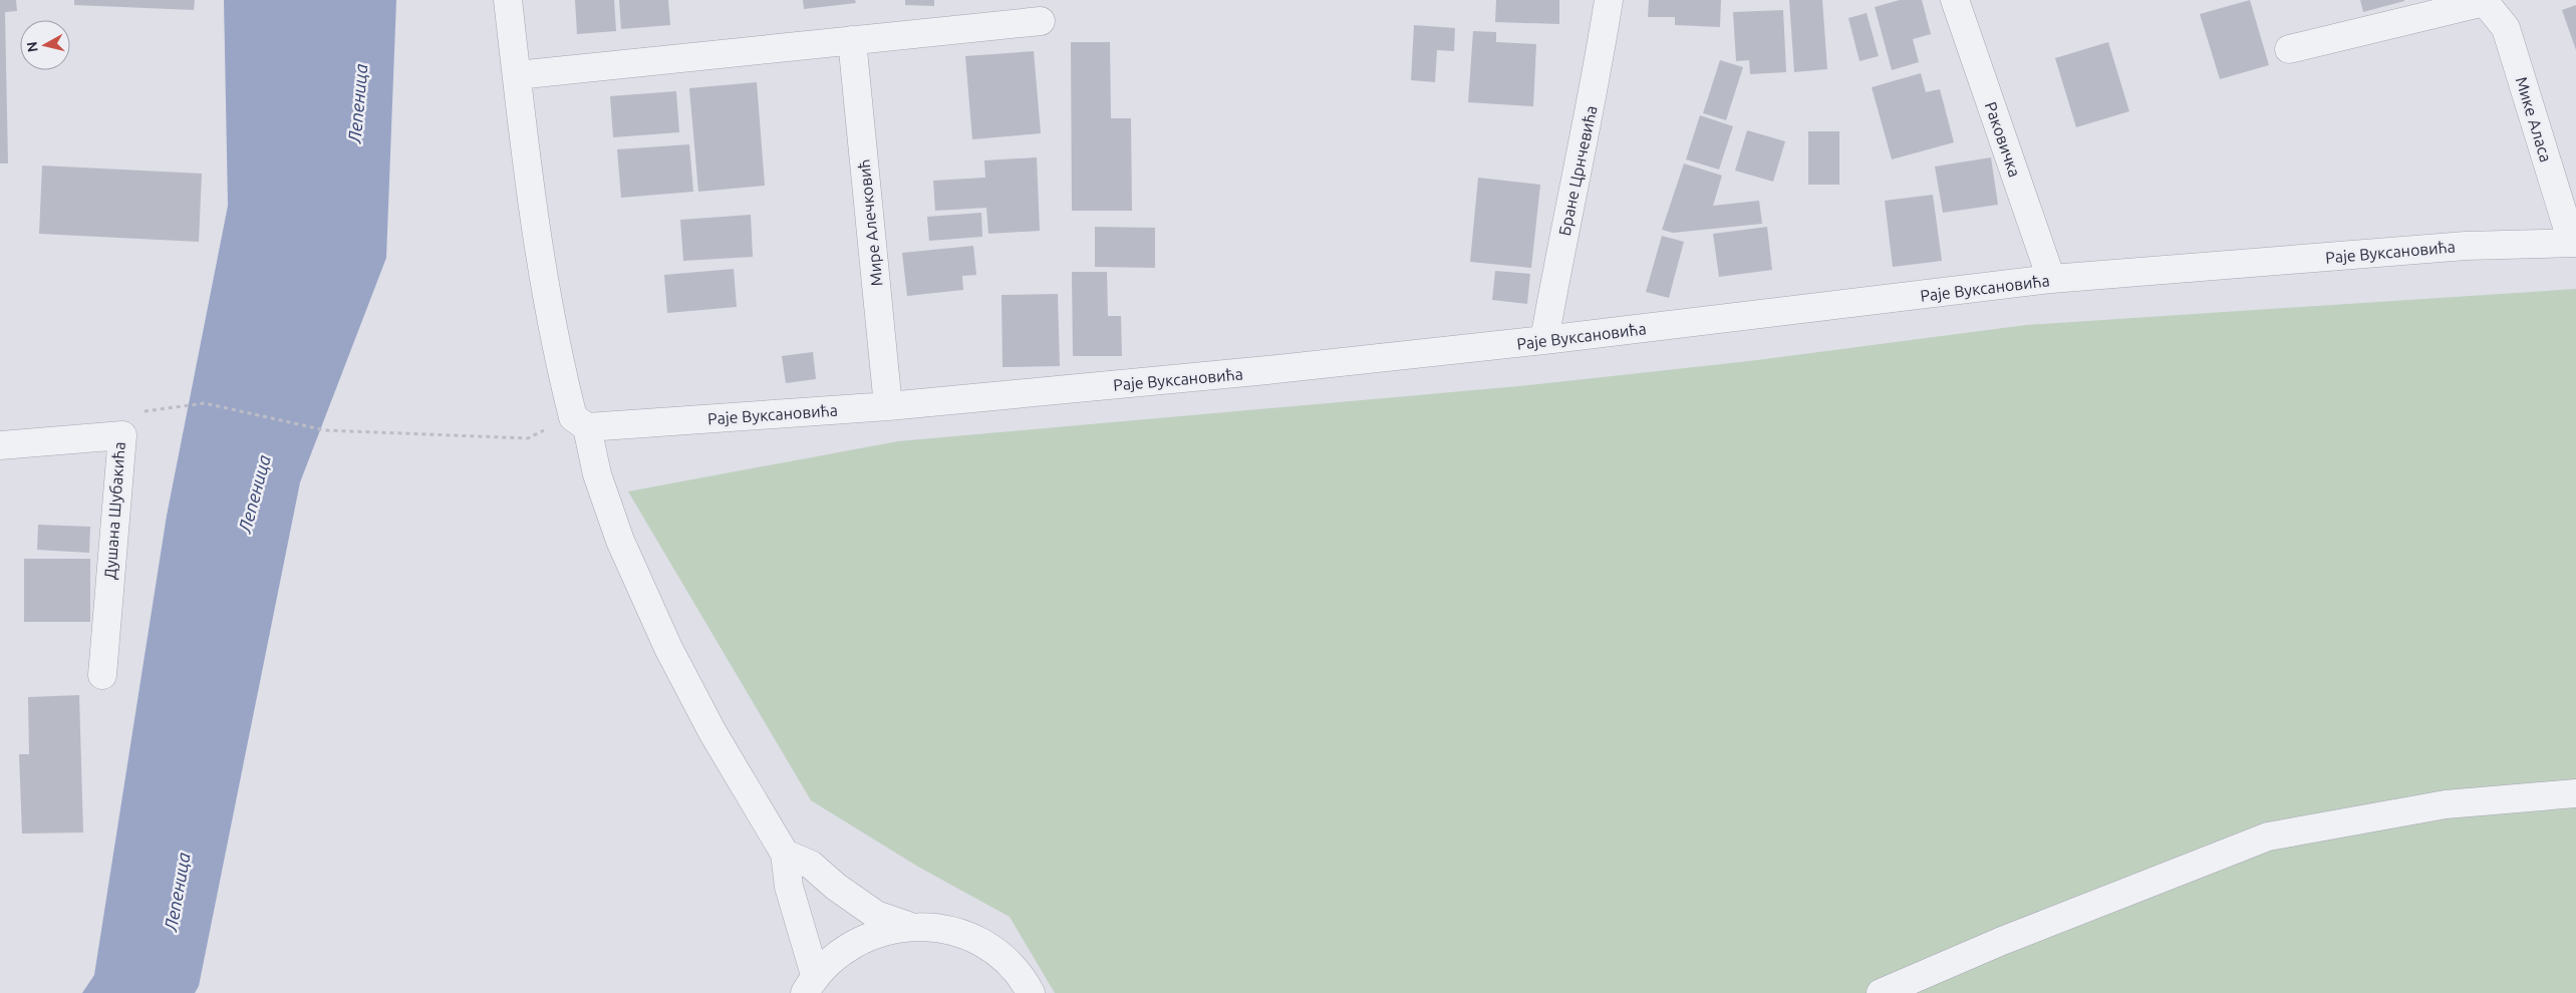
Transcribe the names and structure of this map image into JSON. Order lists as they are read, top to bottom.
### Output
{
  "streets": {
    "street": [
      "Мике Аласа",
      "Раковичка",
      "Бране Црнчевића",
      "Мире Алечковић",
      "Раје Вуксановића",
      "Душана Шубакића"
    ]
  },
  "crossings": [
    ["Мике Аласа", "Раје Вуксановића"],
    ["Раковичка", "Раје Вуксановића"],
    ["Бране Црнчевића", "Раје Вуксановића"],
    ["Мире Алечковић", "Раје Вуксановића"]
  ],
  "water": ["Лепеница"],
  "north": "left"
}
